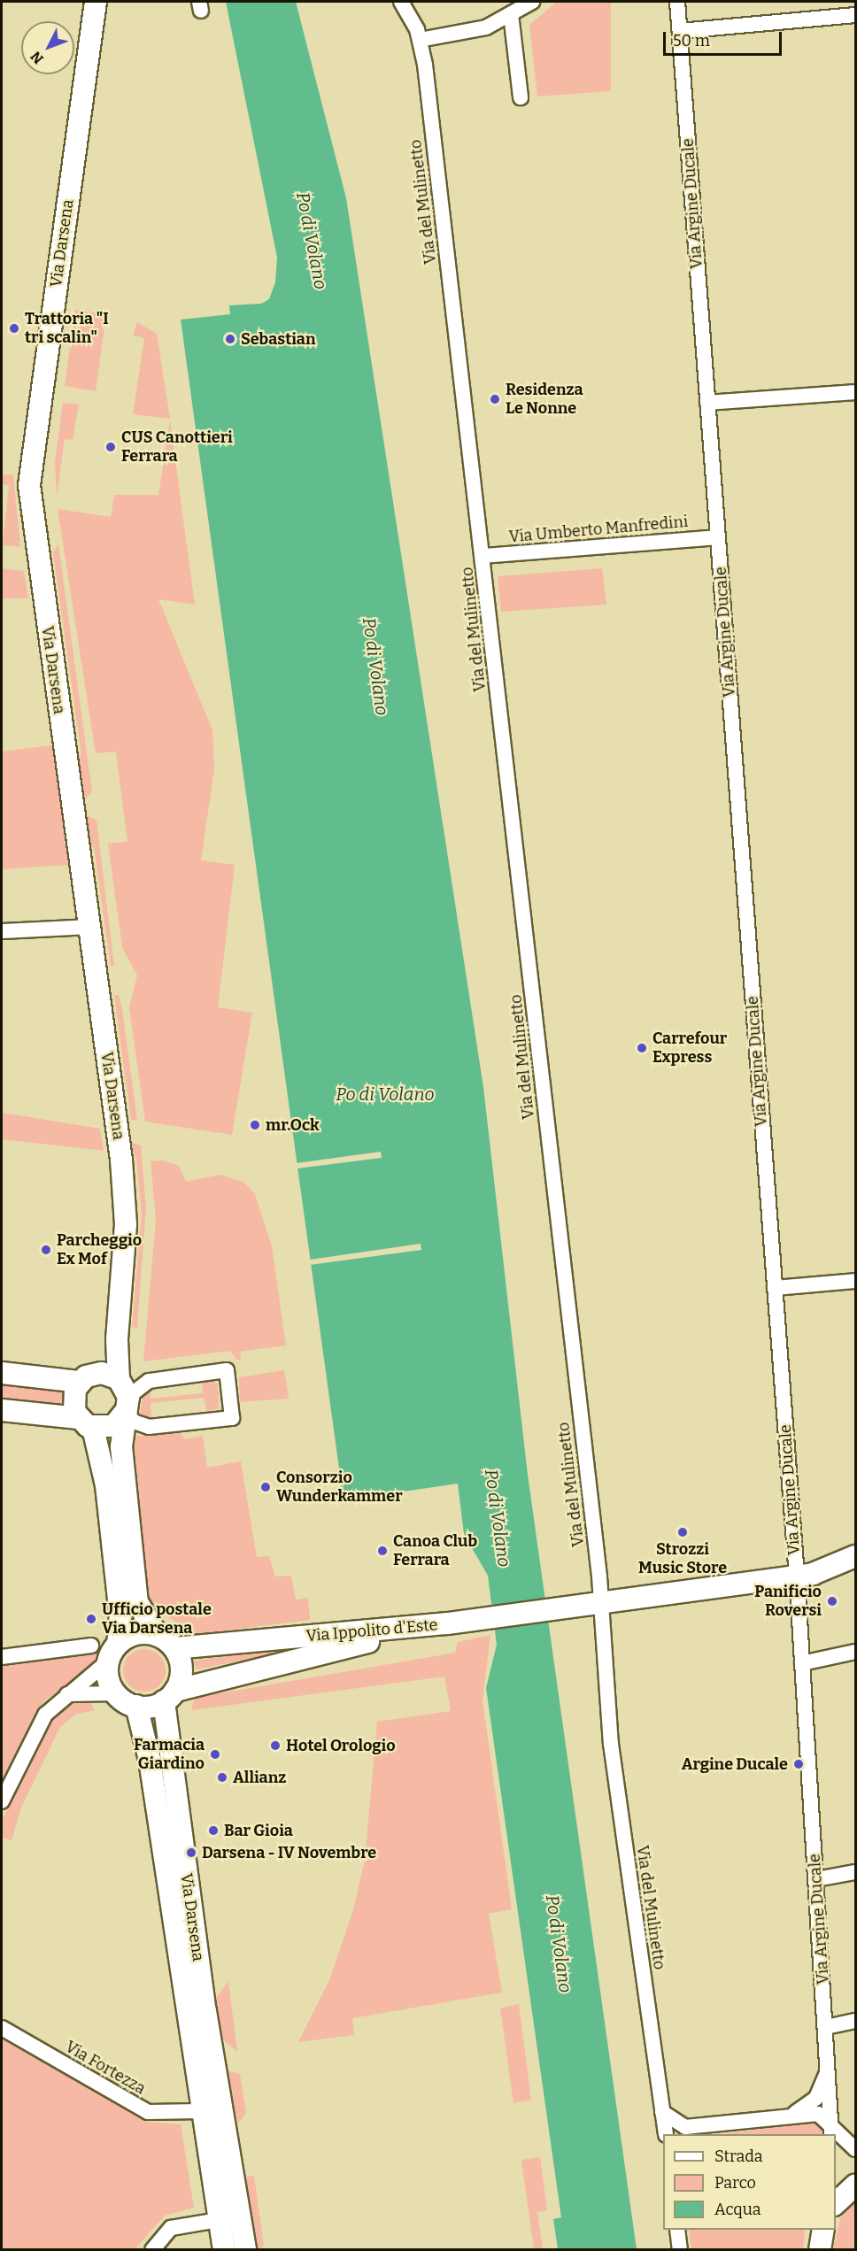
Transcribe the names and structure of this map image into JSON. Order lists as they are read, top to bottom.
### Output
{
  "streets": {
    "main road": ["Via Darsena", "Via Ippolito d'Este"],
    "street": [
      "Via del Mulinetto",
      "Via Argine Ducale",
      "Via Umberto Manfredini",
      "Via Fortezza"
    ]
  },
  "crossings": [
    ["Via del Mulinetto", "Via Umberto Manfredini"],
    ["Via Argine Ducale", "Via Umberto Manfredini"],
    ["Via Darsena", "Via Ippolito d'Este"],
    ["Via Darsena", "Via Fortezza"]
  ],
  "water": ["Po di Volano"],
  "places": [
    "Trattoria \"I tri scalin\"",
    "Sebastian",
    "Residenza Le Nonne",
    "CUS Canottieri Ferrara",
    "Carrefour Express",
    "mr.Ock",
    "Parcheggio Ex Mof",
    "Consorzio Wunderkammer",
    "Strozzi Music Store",
    "Canoa Club Ferrara",
    "Panificio Roversi",
    "Ufficio postale Via Darsena",
    "Hotel Orologio",
    "Farmacia Giardino",
    "Argine Ducale",
    "Allianz",
    "Bar Gioia",
    "Darsena - IV Novembre"
  ],
  "legend": ["Strada", "Parco", "Acqua"],
  "scale_bar": "50 m",
  "north": "bottom left"
}
